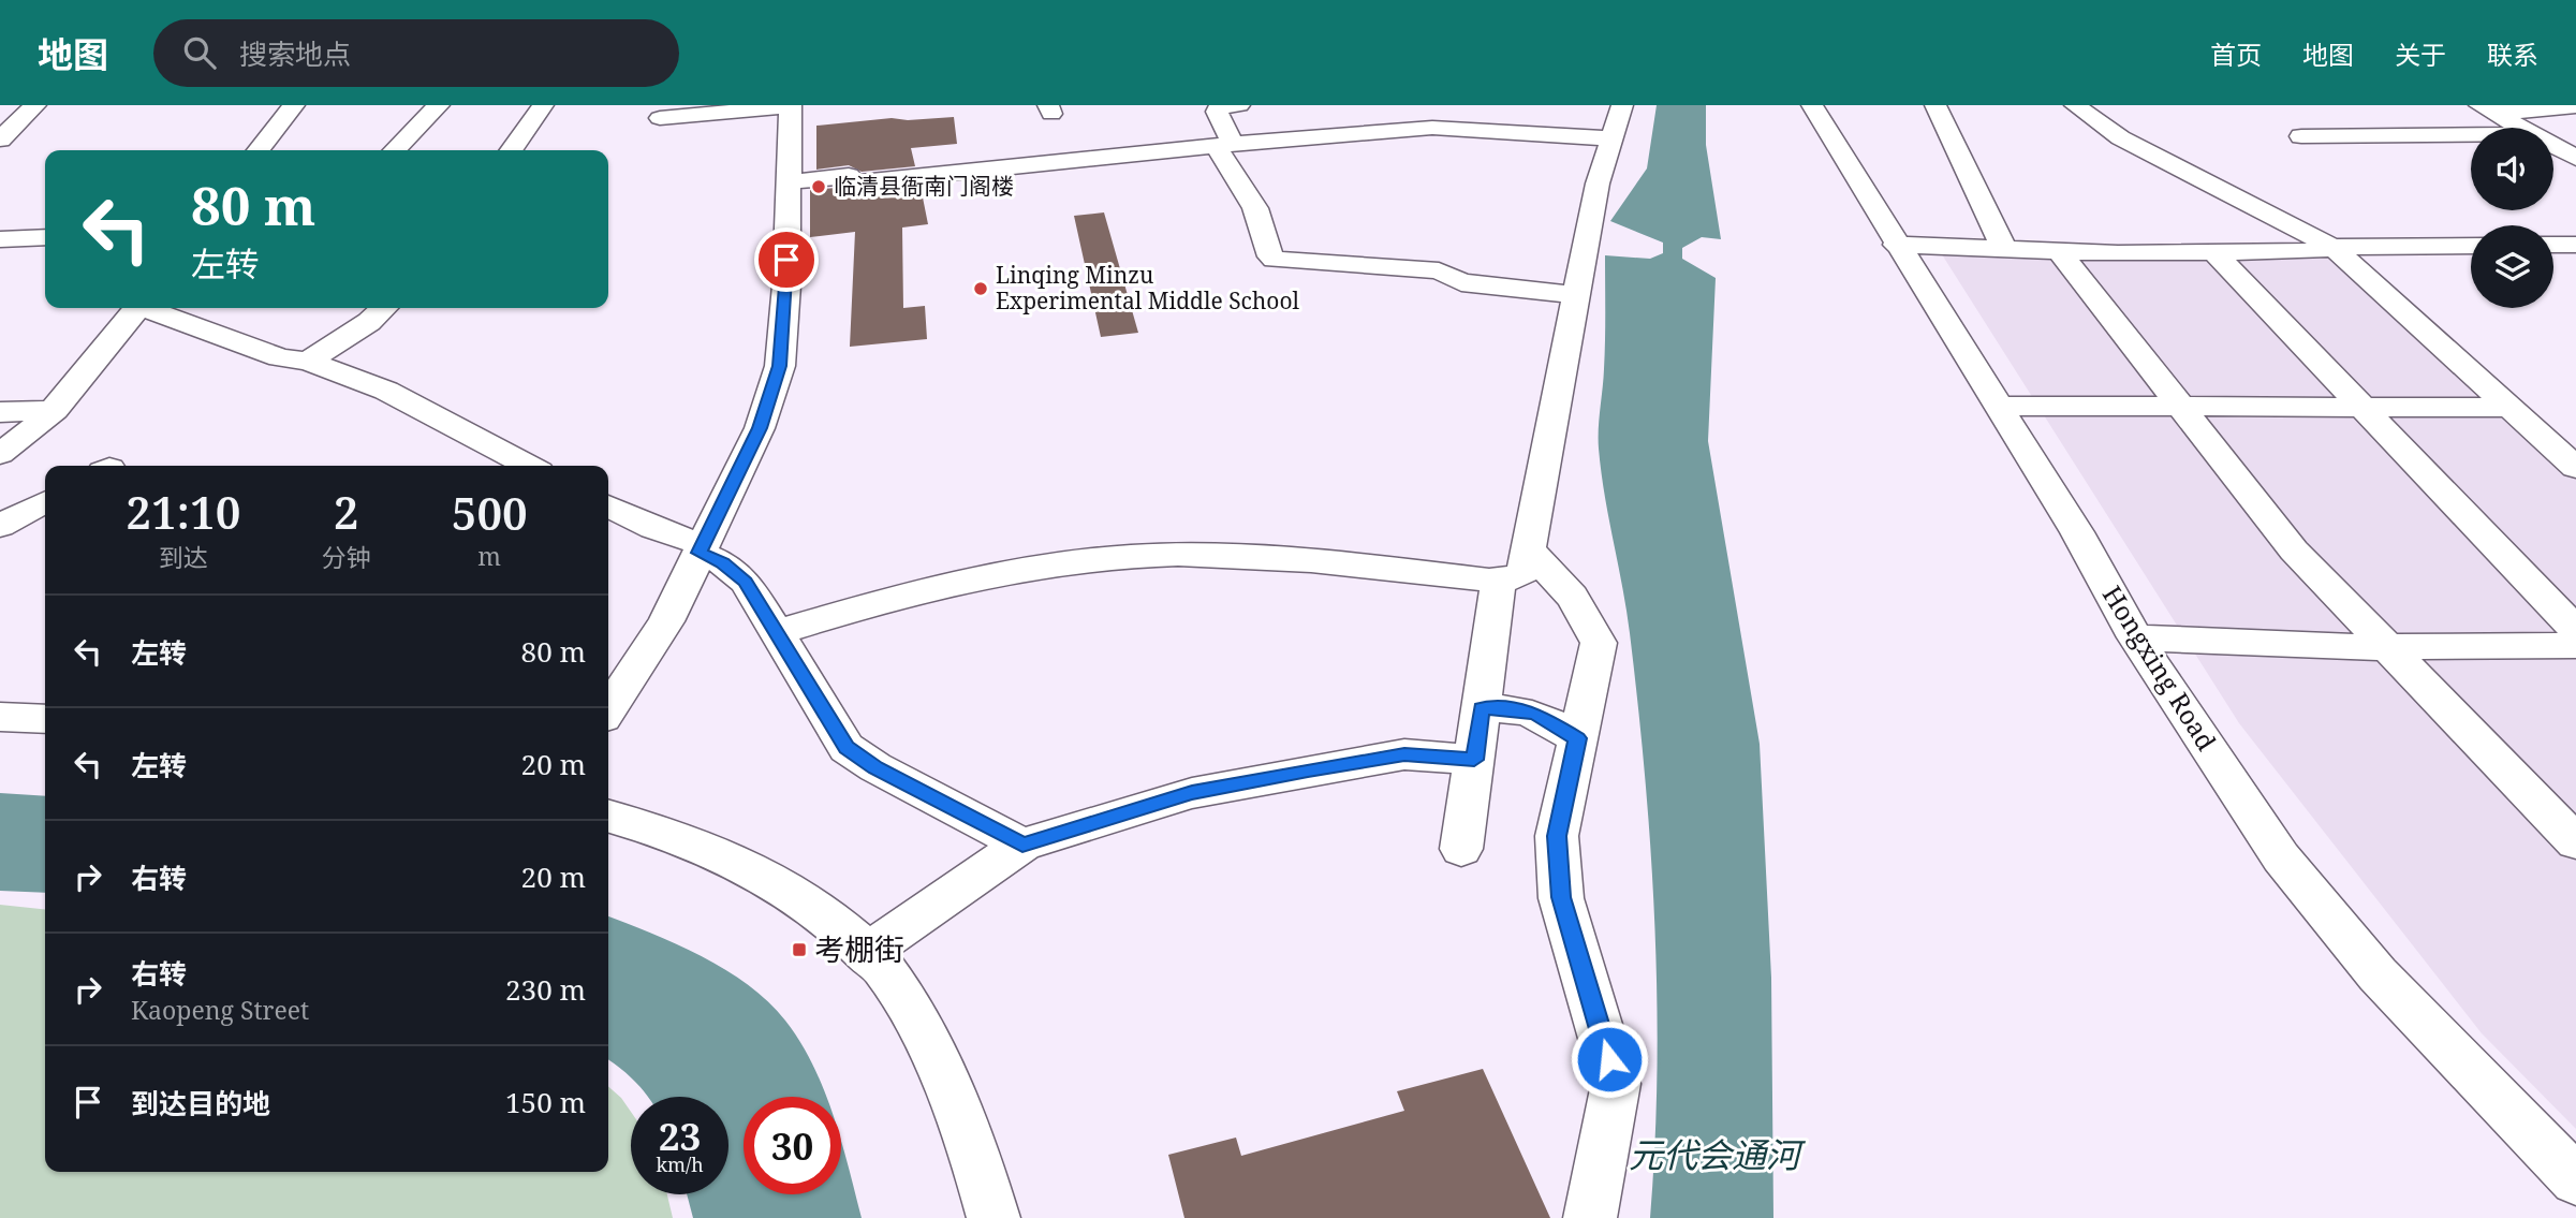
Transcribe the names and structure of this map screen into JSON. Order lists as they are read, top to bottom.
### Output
{
  "streets": {
    "street": ["Hongxing Road"]
  },
  "water": ["元代会通河"],
  "places": {
    "other": ["临清县衙南门阁楼", "Linqing Minzu Experimental Middle School"],
    "transit": ["考棚街"]
  },
  "page": {
    "header": "地图",
    "search": "搜索地点",
    "nav": [
      "首页",
      "地图",
      "关于",
      "联系"
    ],
    "turn": ["80 m", "左转"],
    "eta": [
      "21:10",
      "到达",
      "2",
      "分钟",
      "500",
      "m"
    ],
    "list": [
      {
        "name": "左转",
        "value": "80 m"
      },
      {
        "name": "左转",
        "value": "20 m"
      },
      {
        "name": "右转",
        "value": "20 m"
      },
      {
        "name": "右转",
        "note": "Kaopeng Street",
        "value": "230 m"
      },
      {
        "name": "到达目的地",
        "value": "150 m"
      }
    ],
    "speed": "23 km/h",
    "limit": "30"
  }
}
